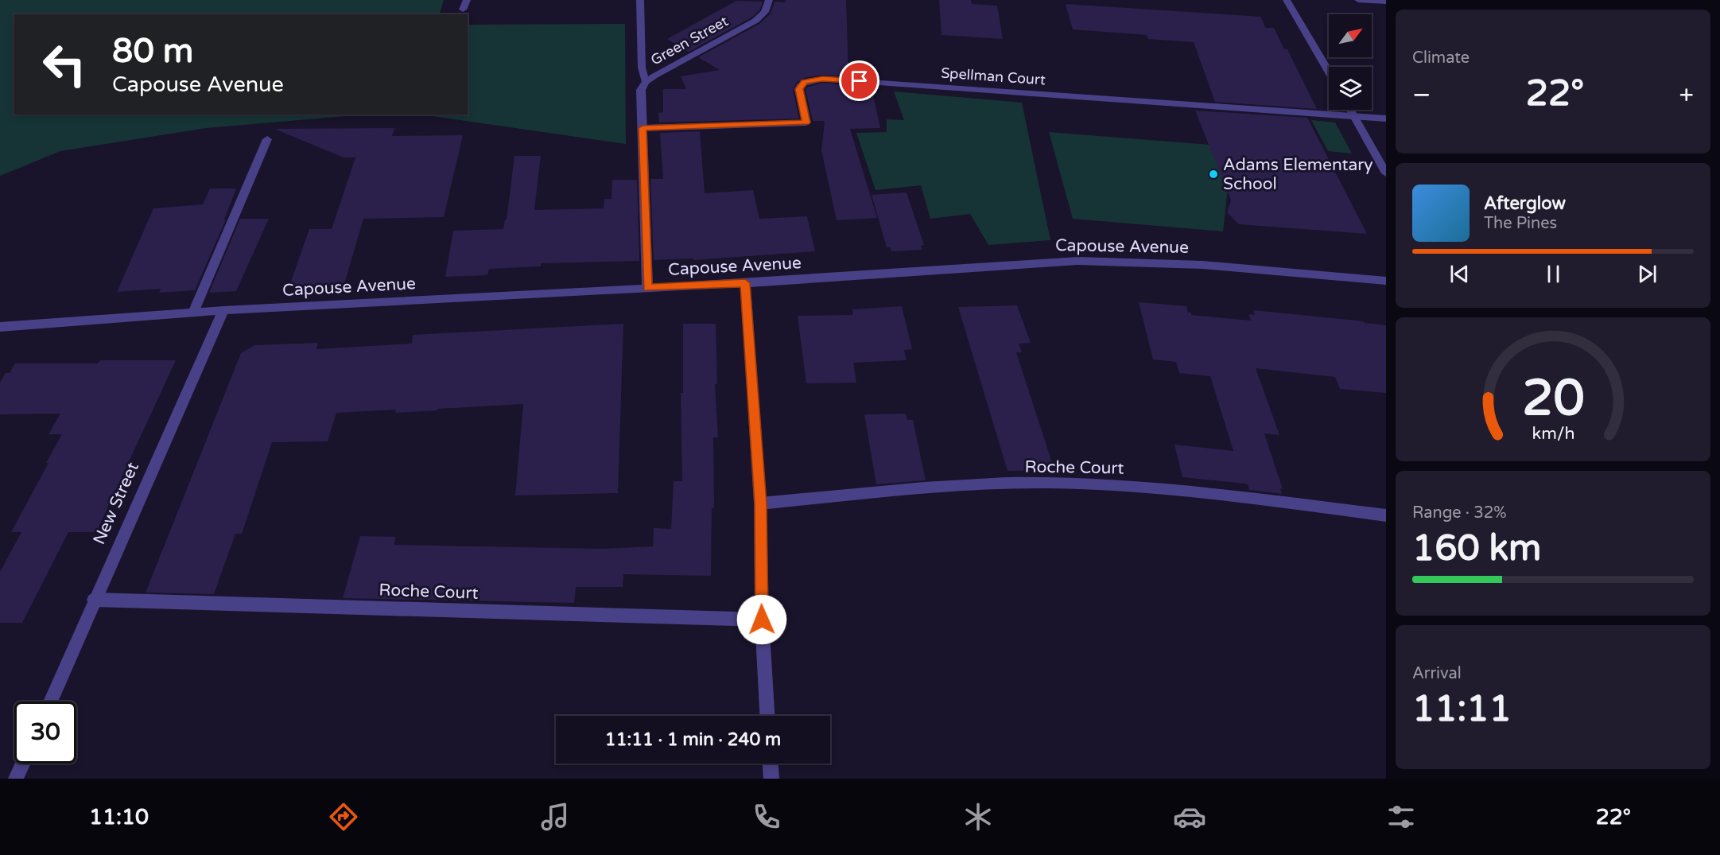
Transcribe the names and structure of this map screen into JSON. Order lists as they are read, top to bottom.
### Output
{
  "streets": {
    "street": [
      "Green Street",
      "Spellman Court",
      "Capouse Avenue",
      "Roche Court",
      "New Street"
    ]
  },
  "crossings": [
    ["Green Street", "Spellman Court"],
    ["Green Street", "Capouse Avenue"],
    ["Capouse Avenue", "New Street"],
    ["Roche Court", "New Street"]
  ],
  "places": ["Adams Elementary School"],
  "north": "top right",
  "page": {
    "tile": [
      "Climate",
      ["Range · 32%", "160 km"],
      ["Arrival", "11:11"]
    ],
    "turn": ["80 m", "Capouse Avenue"],
    "heat": ["−", "22°", "+"],
    "song": ["Afterglow", "The Pines"],
    "limit": "30",
    "trip": "11:11 · 1 min · 240 m",
    "tabs": ["11:10", "22°"],
    "gauge": ["20", "km/h"]
  }
}
